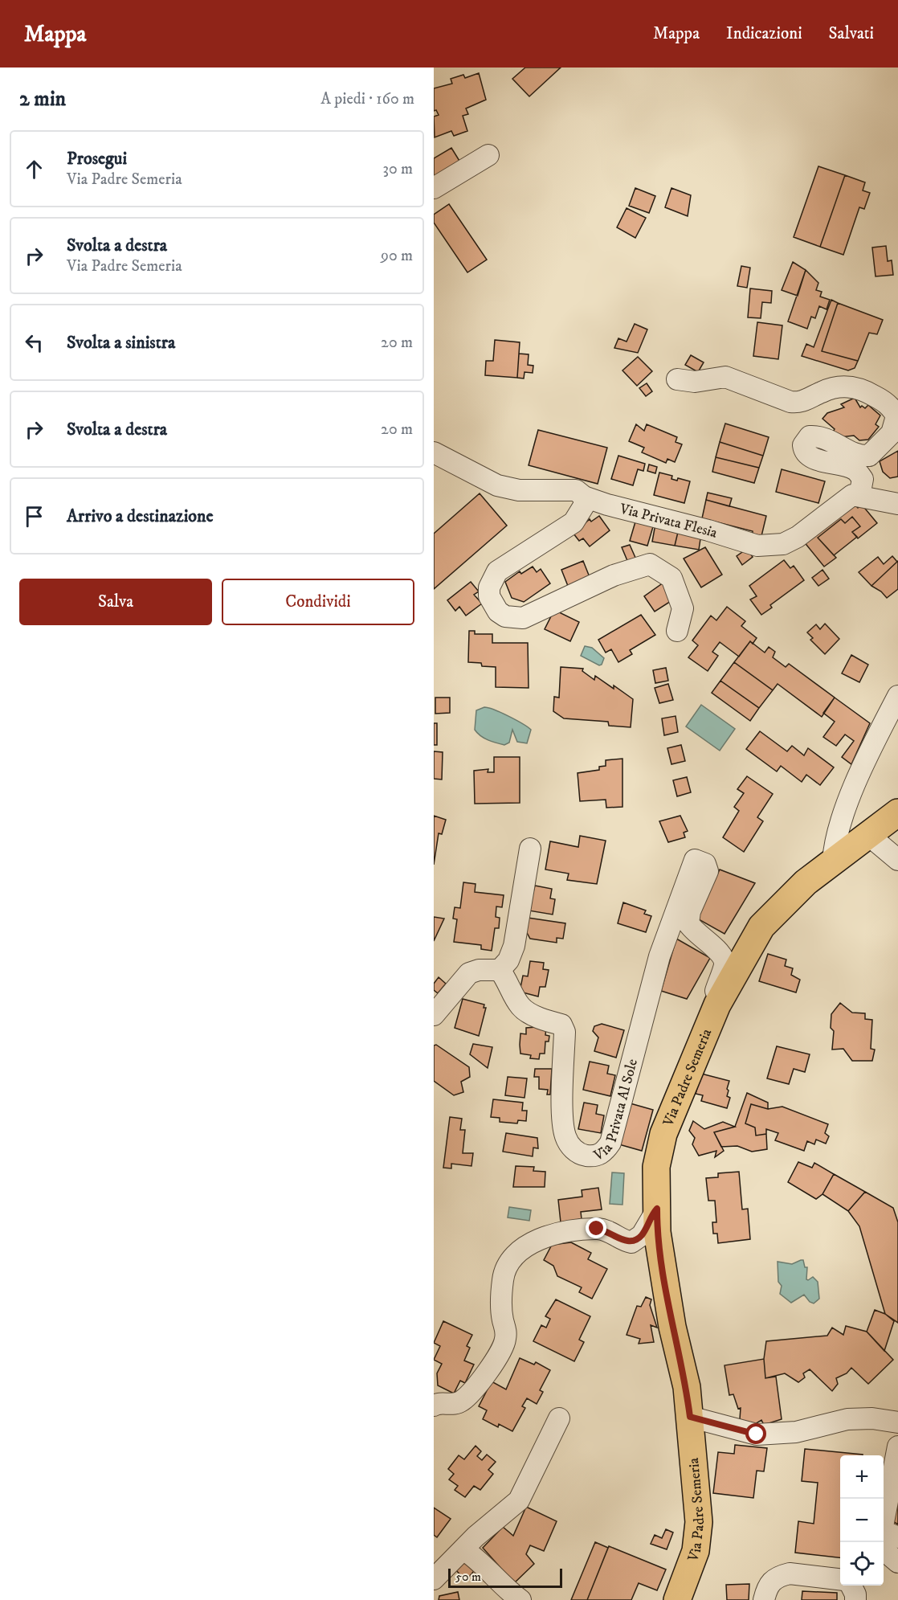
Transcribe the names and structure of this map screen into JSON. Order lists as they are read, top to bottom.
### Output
{
  "streets": {
    "main road": ["Via Padre Semeria"],
    "street": ["Via Privata Flesia", "Via Privata Al Sole"]
  },
  "crossings": [
    ["Via Padre Semeria", "Via Privata Al Sole"]
  ],
  "scale_bar": "50 m",
  "page": {
    "header": "Mappa",
    "nav": ["Mappa", "Indicazioni", "Salvati"],
    "heading": ["2 min", "A piedi · 160 m"],
    "list": [
      ["Prosegui", "Via Padre Semeria", "30 m"],
      ["Svolta a destra", "Via Padre Semeria", "90 m"],
      ["Svolta a sinistra", "20 m"],
      ["Svolta a destra", "20 m"],
      "Arrivo a destinazione"
    ],
    "buttons": ["Salva", "Condividi"],
    "map_buttons": ["+", "−"],
    "scale": "50 m"
  }
}
